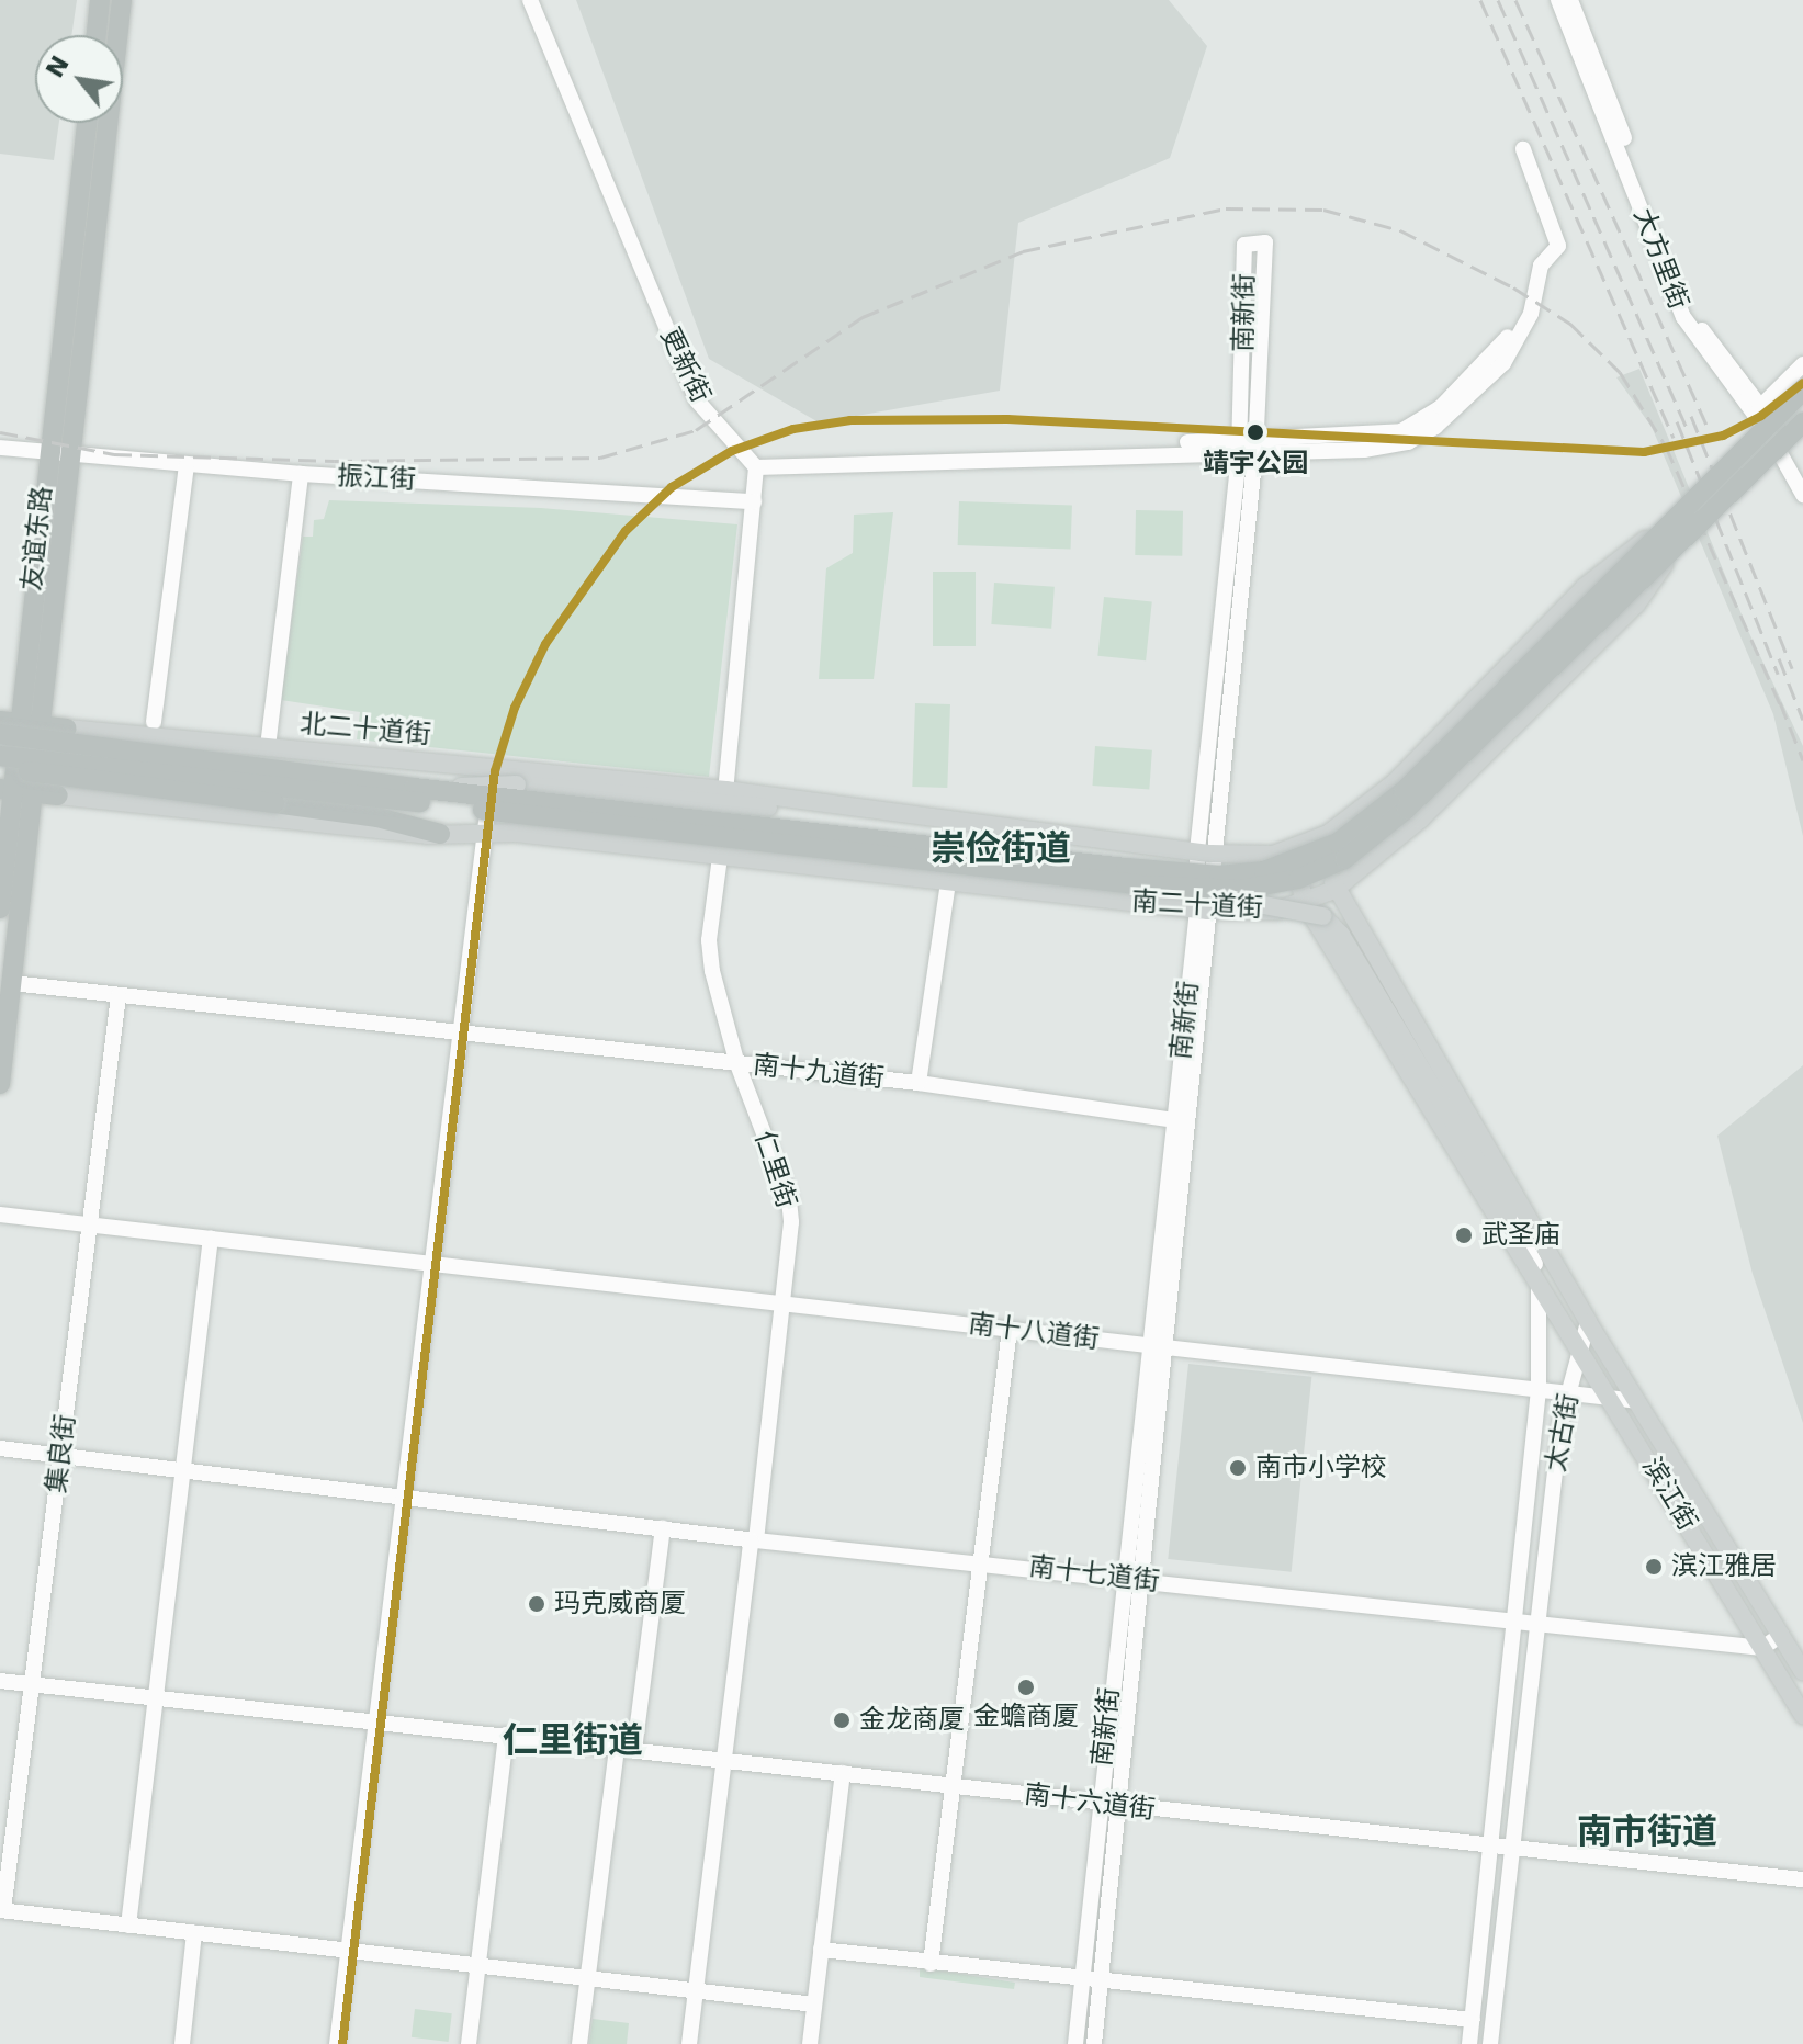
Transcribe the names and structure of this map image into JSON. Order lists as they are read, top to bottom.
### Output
{
  "streets": {
    "highway": ["友谊东路", "北二十道街"],
    "main road": ["南二十道街", "滨江街"],
    "street": [
      "大方里街",
      "南新街",
      "更新街",
      "振江街",
      "南十九道街",
      "仁里街",
      "南十八道街",
      "太古街",
      "集良街",
      "南十七道街",
      "南十六道街"
    ]
  },
  "crossings": [
    ["南新街", "南二十道街"],
    ["南新街", "南十九道街"],
    ["南新街", "南十八道街"],
    ["南新街", "南十七道街"],
    ["南新街", "南十六道街"],
    ["振江街", "友谊东路"],
    ["友谊东路", "北二十道街"],
    ["友谊东路", "南十九道街"],
    ["北二十道街", "南二十道街"],
    ["南二十道街", "仁里街"],
    ["南十九道街", "仁里街"],
    ["南十九道街", "集良街"],
    ["仁里街", "南十八道街"],
    ["仁里街", "南十七道街"],
    ["仁里街", "南十六道街"],
    ["南十八道街", "太古街"],
    ["南十八道街", "集良街"],
    ["南十八道街", "滨江街"],
    ["太古街", "滨江街"],
    ["太古街", "南十七道街"],
    ["太古街", "南十六道街"],
    ["集良街", "南十七道街"],
    ["集良街", "南十六道街"],
    ["滨江街", "南十七道街"]
  ],
  "districts": ["崇俭街道", "仁里街道", "南市街道"],
  "places": [
    "靖宇公园",
    "武圣庙",
    "南市小学校",
    "滨江雅居",
    "玛克威商厦",
    "金蟾商厦",
    "金龙商厦"
  ],
  "north": "top left"
}
